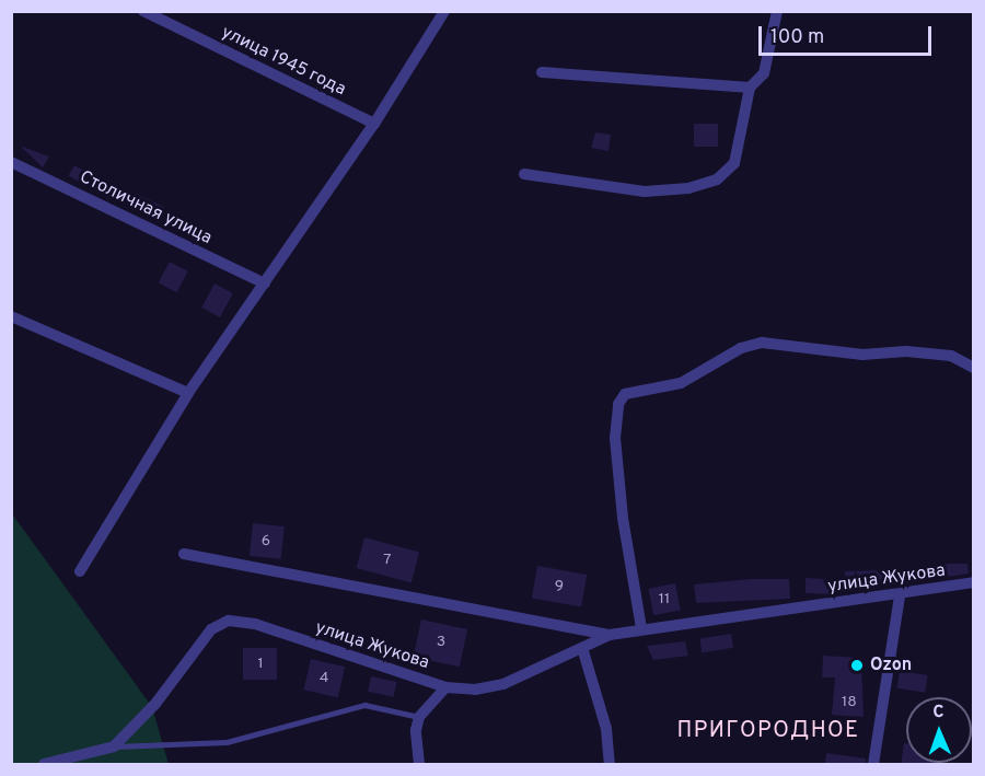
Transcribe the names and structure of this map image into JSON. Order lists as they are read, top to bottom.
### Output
{
  "streets": {
    "street": ["улица 1945 года", "Столичная улица", "улица Жукова"]
  },
  "districts": ["ПРИГОРОДНОЕ"],
  "places": ["Ozon"],
  "house_numbers": [
    "6",
    "7",
    "9",
    "11",
    "3",
    "1",
    "4",
    "18"
  ],
  "scale_bar": "100 m",
  "north": "top"
}
